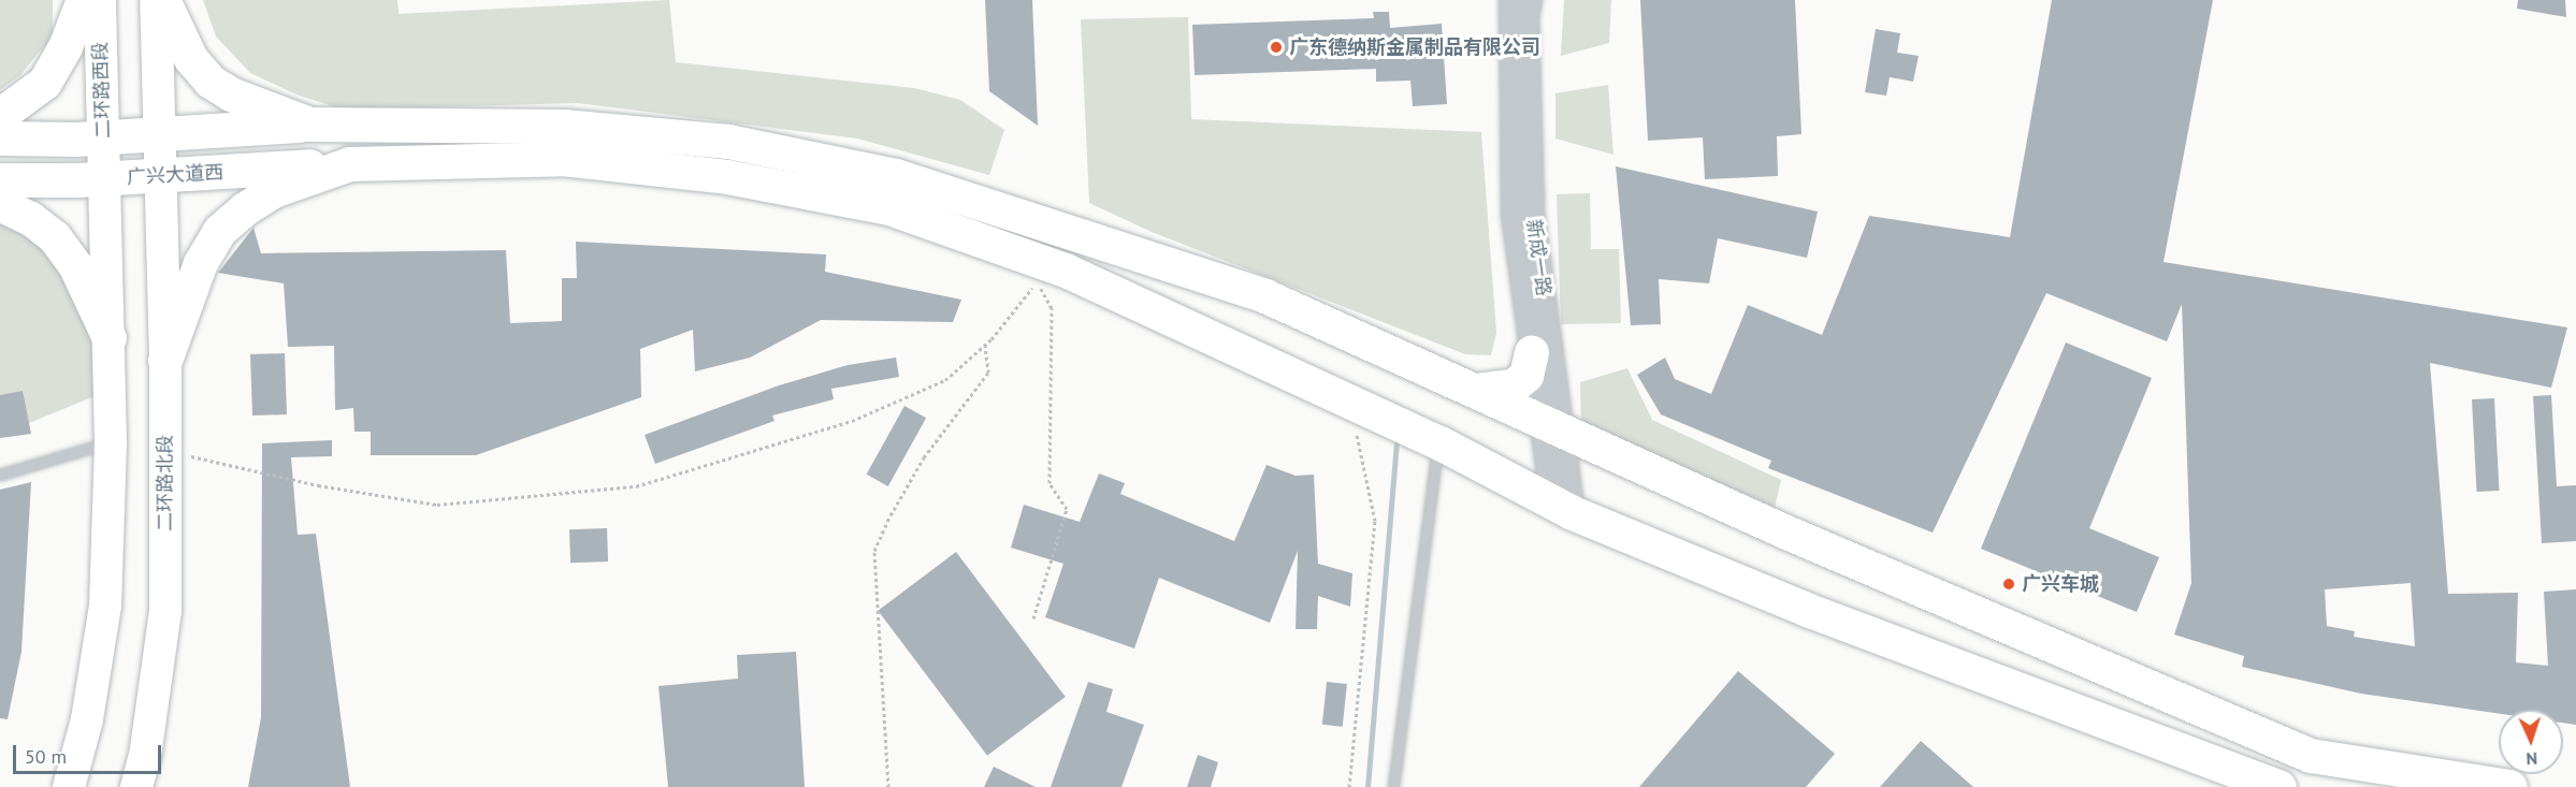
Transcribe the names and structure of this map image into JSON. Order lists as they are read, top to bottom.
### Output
{
  "streets": {
    "highway": ["广兴大道西"],
    "main road": ["二环路西段", "二环路北段"],
    "street": ["新成一路"]
  },
  "crossings": [
    ["二环路西段", "广兴大道西"],
    ["广兴大道西", "新成一路"],
    ["广兴大道西", "二环路北段"]
  ],
  "places": ["广东德纳斯金属制品有限公司", "广兴车城"],
  "scale_bar": "50 m",
  "north": "bottom"
}
